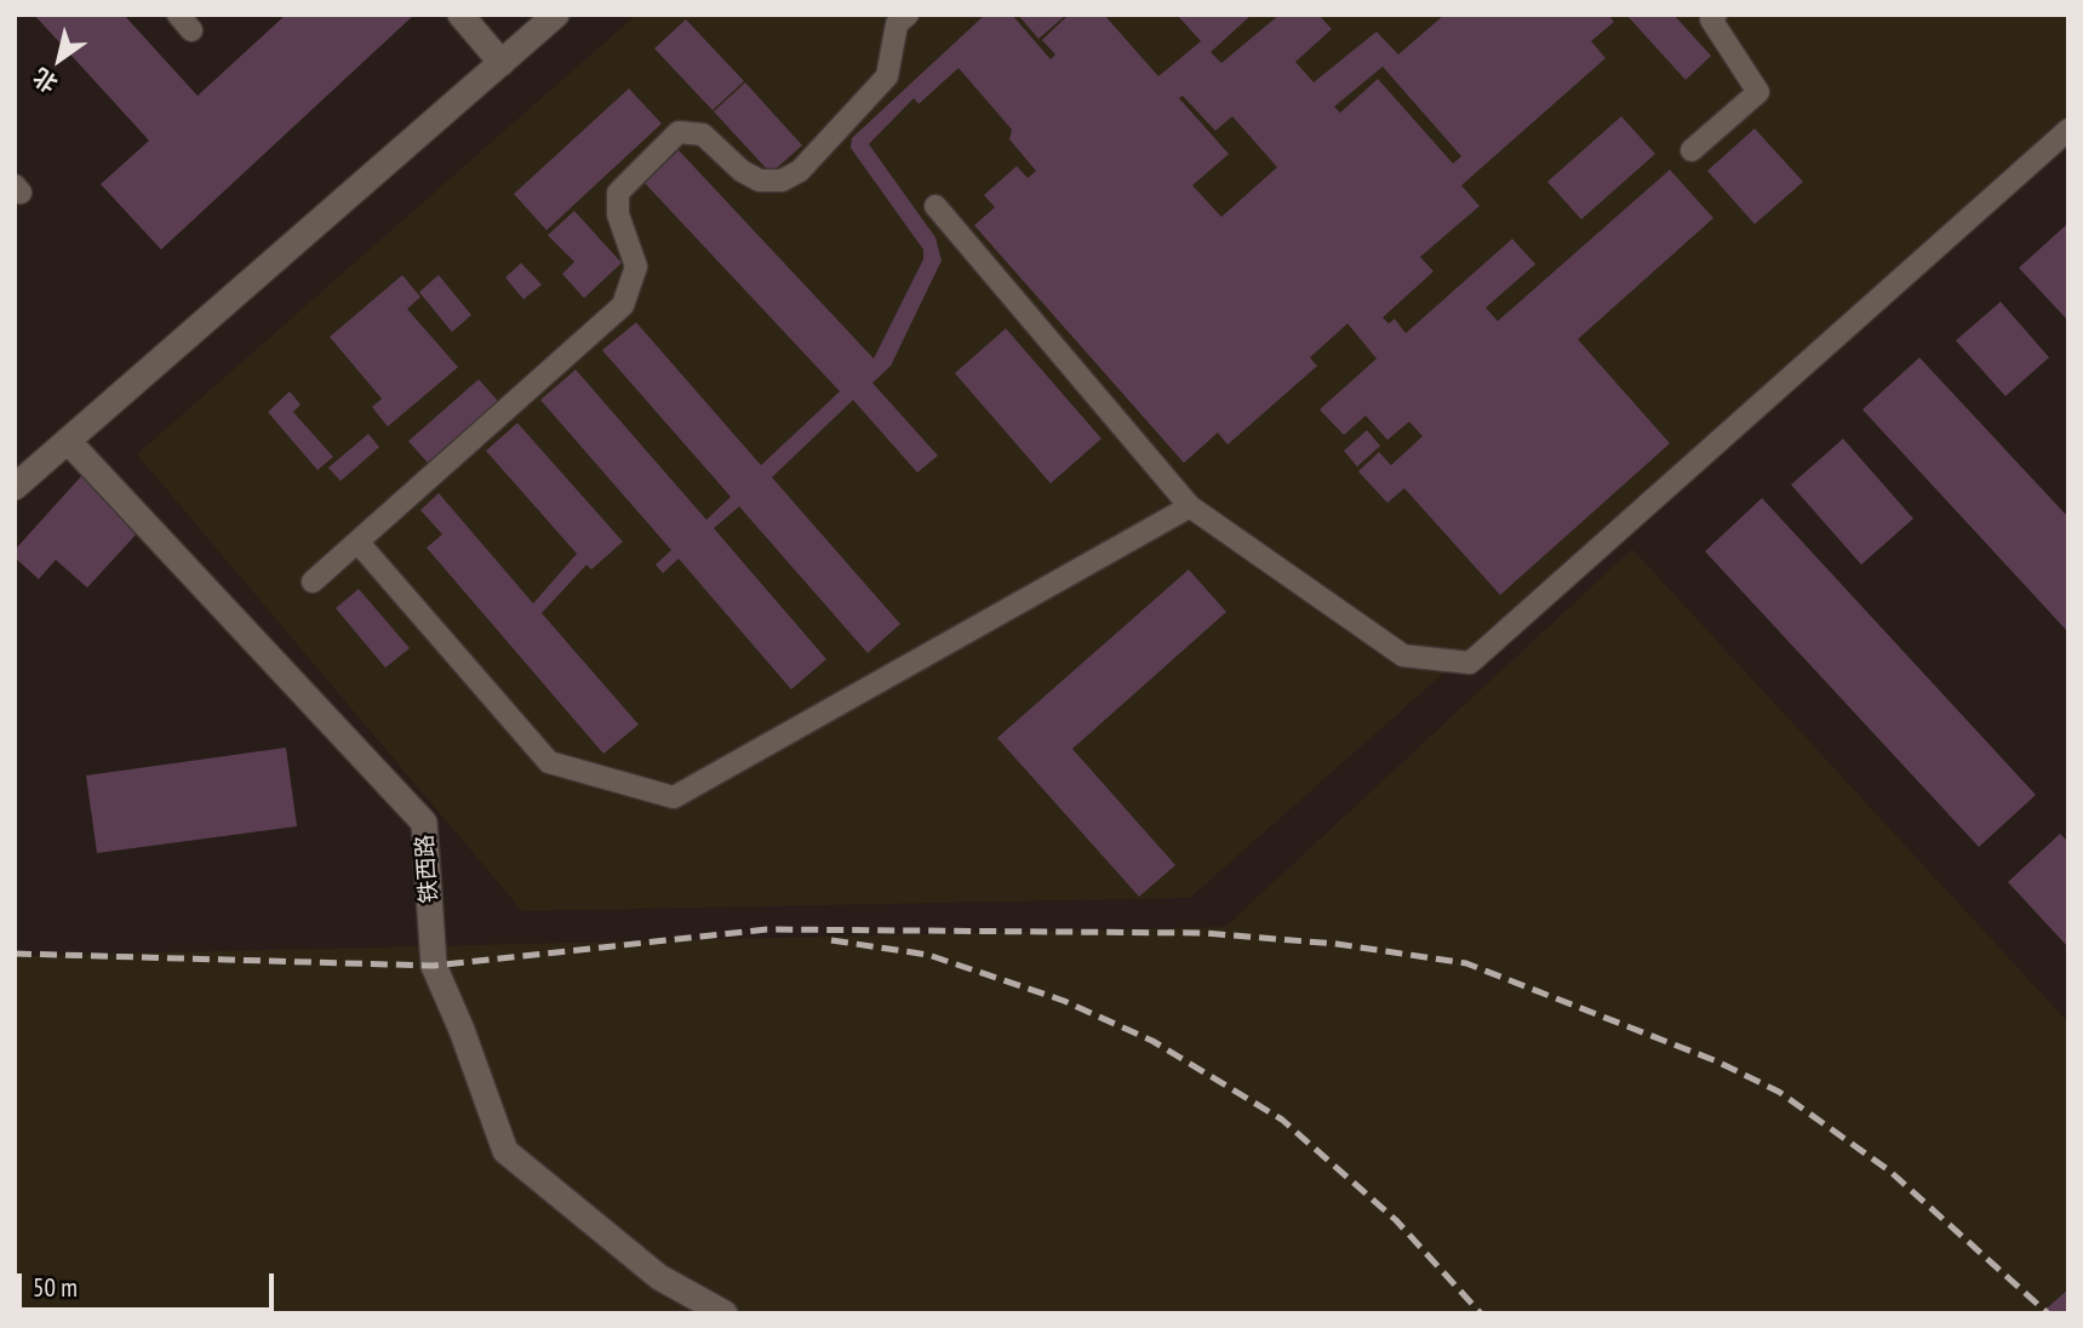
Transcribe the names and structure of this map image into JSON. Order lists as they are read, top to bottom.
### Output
{
  "streets": {
    "street": ["铁西路"]
  },
  "scale_bar": "50 m",
  "north": "bottom left"
}
